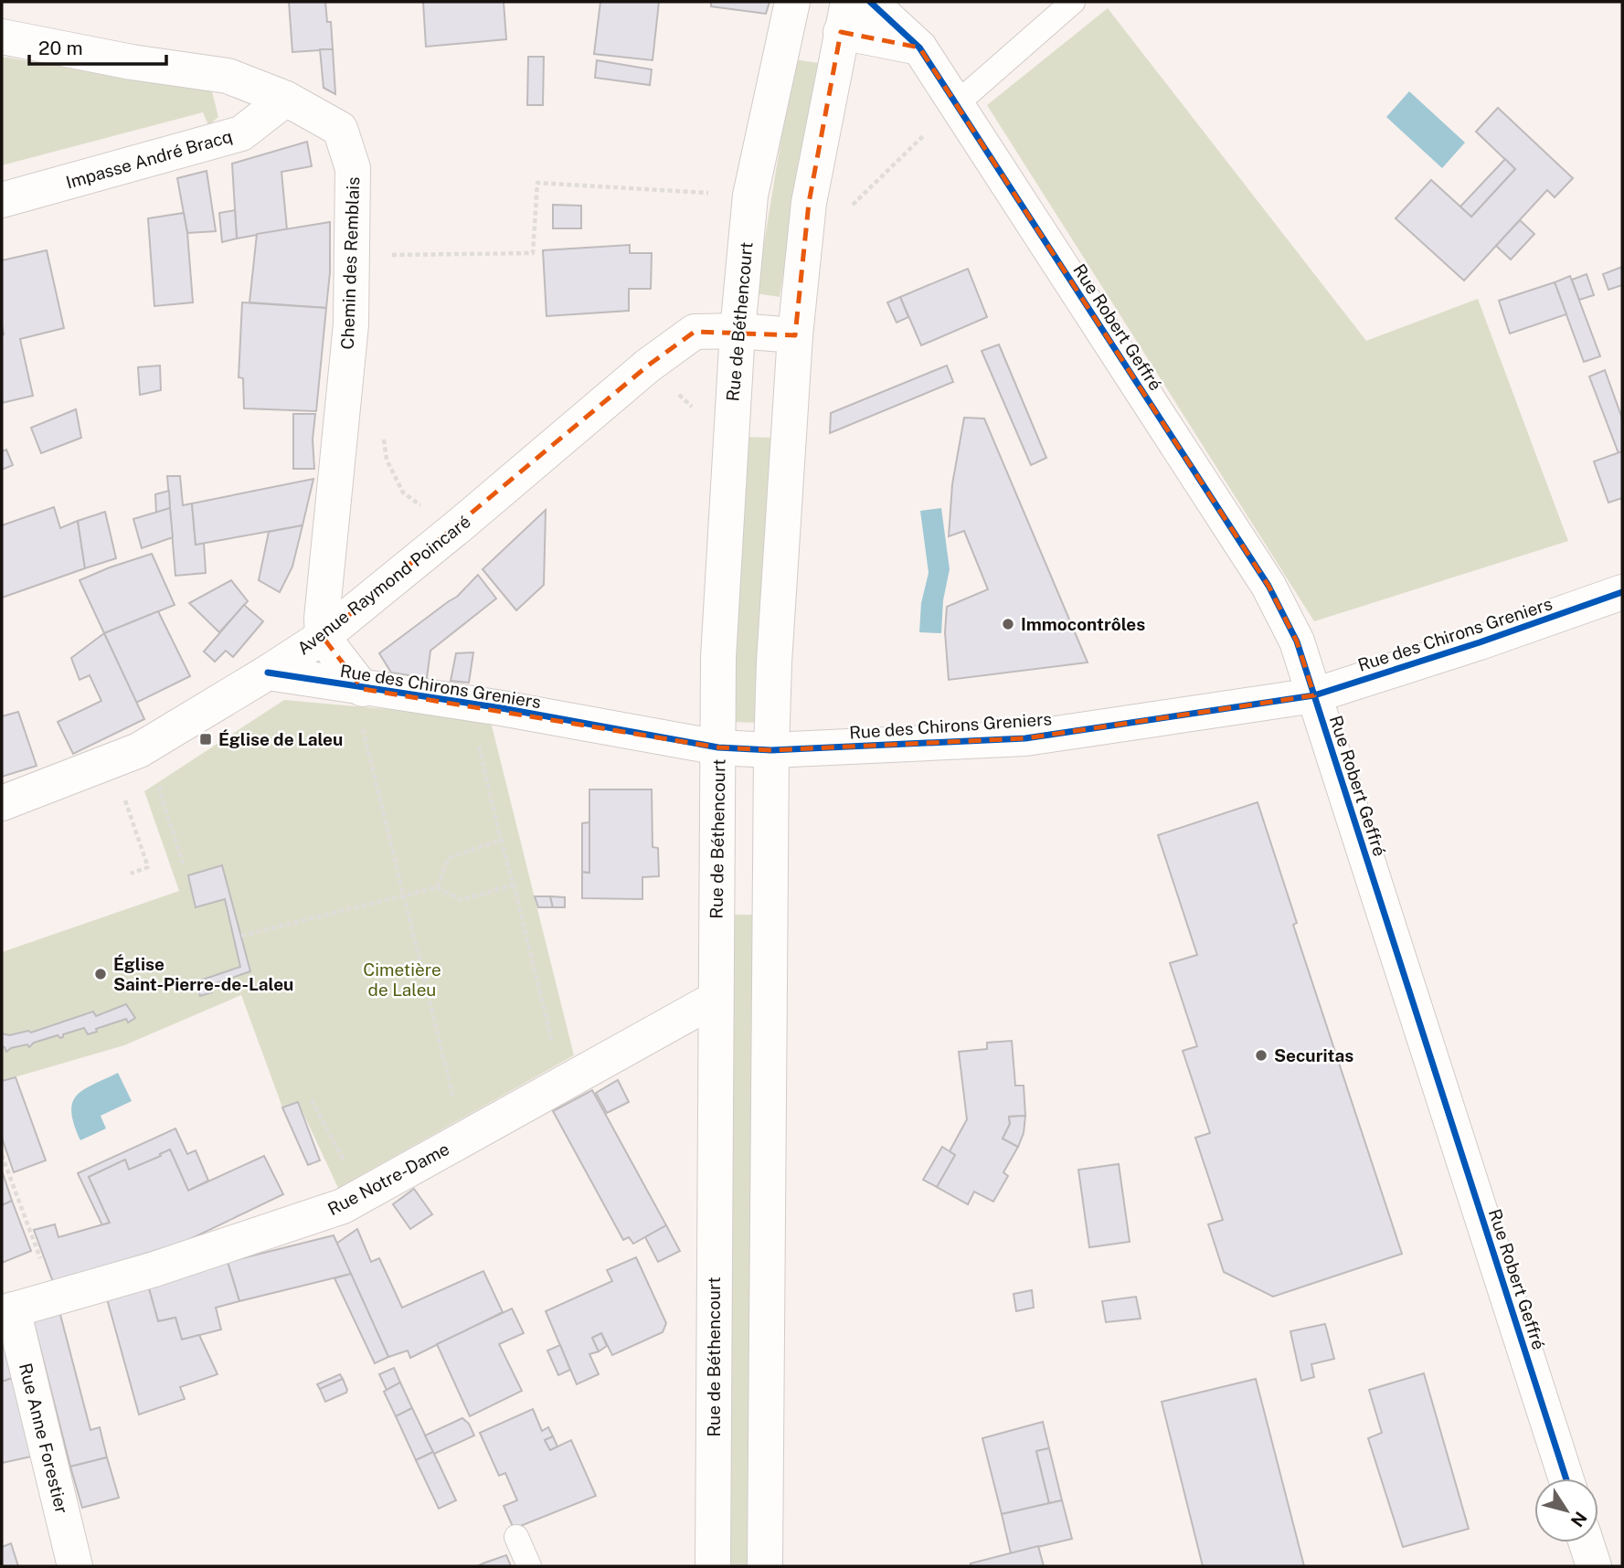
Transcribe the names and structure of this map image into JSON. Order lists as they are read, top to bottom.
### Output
{
  "streets": {
    "street": [
      "Impasse André Bracq",
      "Chemin des Remblais",
      "Rue de Béthencourt",
      "Rue Robert Geffré",
      "Avenue Raymond Poincaré",
      "Rue des Chirons Greniers",
      "Rue Notre-Dame",
      "Rue Anne Forestier"
    ]
  },
  "crossings": [
    ["Impasse André Bracq", "Chemin des Remblais"],
    ["Chemin des Remblais", "Avenue Raymond Poincaré"],
    ["Chemin des Remblais", "Rue des Chirons Greniers"],
    ["Rue de Béthencourt", "Avenue Raymond Poincaré"],
    ["Rue de Béthencourt", "Rue des Chirons Greniers"],
    ["Rue de Béthencourt", "Rue Notre-Dame"],
    ["Rue Robert Geffré", "Rue des Chirons Greniers"],
    ["Avenue Raymond Poincaré", "Rue des Chirons Greniers"],
    ["Rue Notre-Dame", "Rue Anne Forestier"]
  ],
  "parks": ["Cimetière de Laleu"],
  "places": {
    "other": ["Immocontrôles", "Église Saint-Pierre-de-Laleu", "Securitas"],
    "transit": ["Église de Laleu"]
  },
  "scale_bar": "20 m",
  "north": "bottom right"
}
